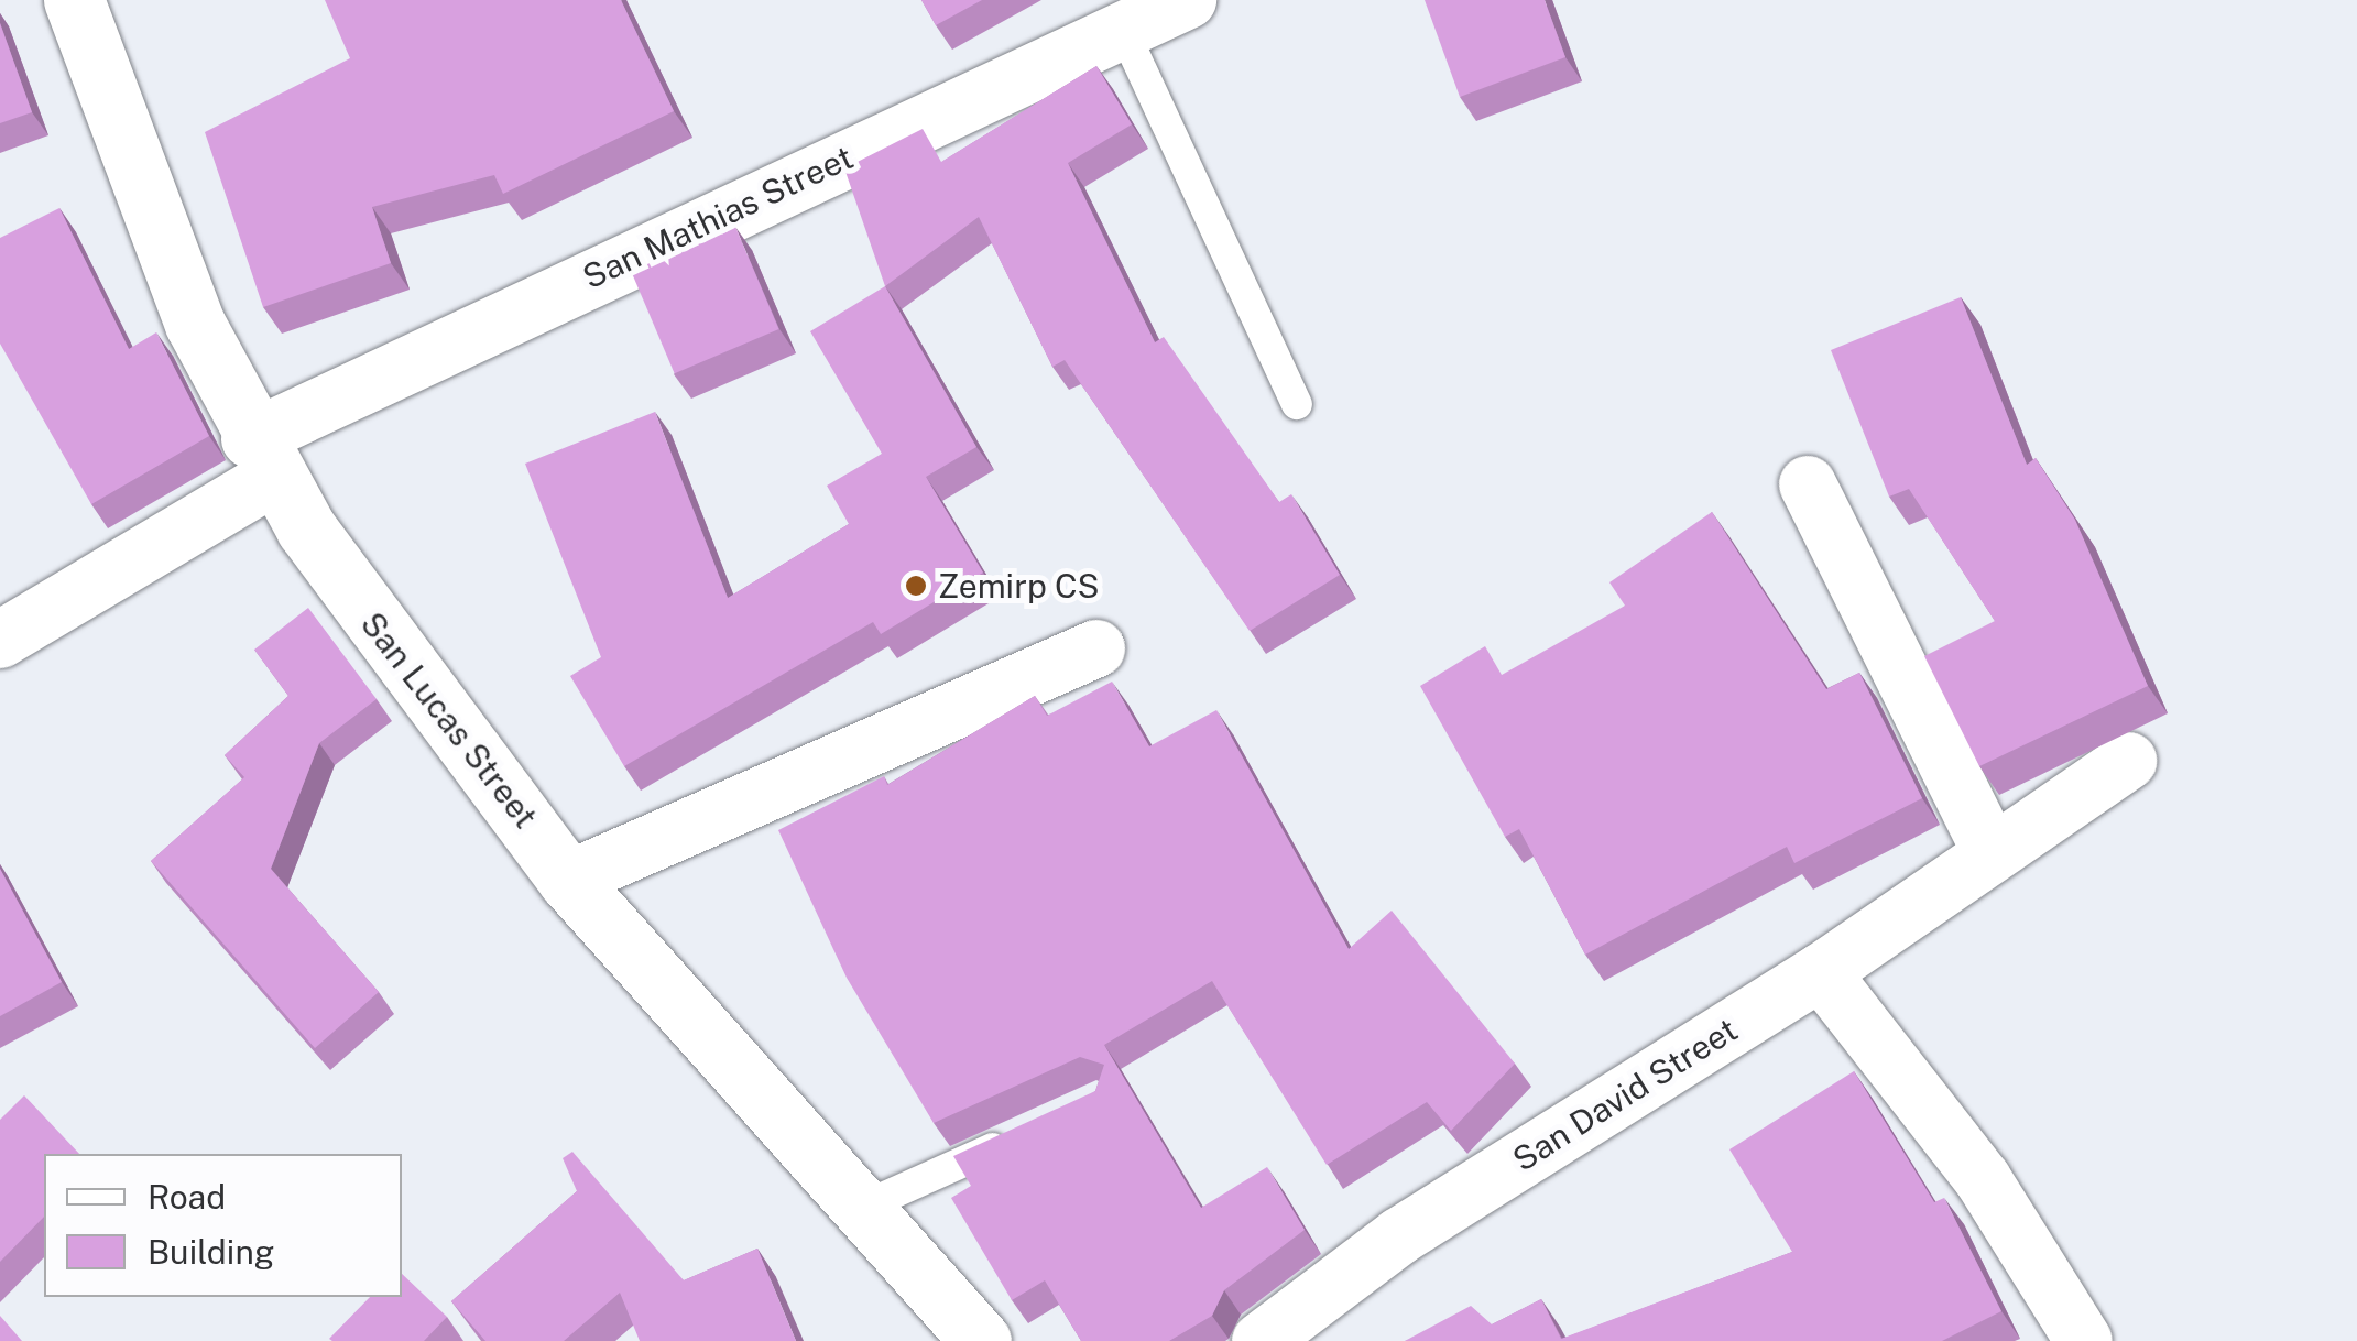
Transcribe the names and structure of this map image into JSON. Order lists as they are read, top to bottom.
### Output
{
  "streets": {
    "street": ["San Mathias Street", "San Lucas Street", "San David Street"]
  },
  "crossings": [
    ["San Mathias Street", "San Lucas Street"]
  ],
  "places": ["Zemirp CS"],
  "legend": ["Road", "Building"]
}
